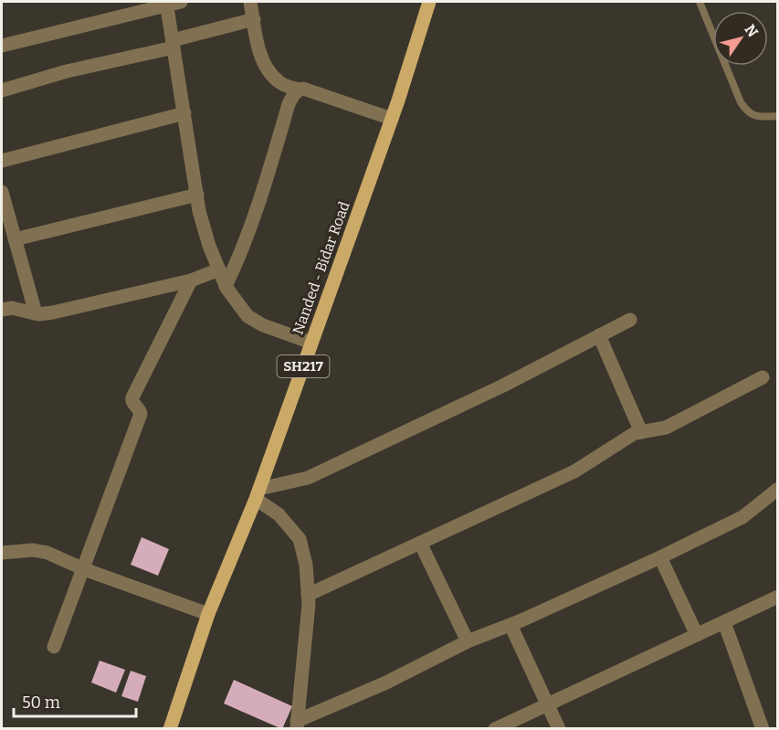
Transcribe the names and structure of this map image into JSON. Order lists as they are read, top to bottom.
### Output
{
  "streets": {
    "main road": ["Nanded - Bidar Road", "SH217"]
  },
  "scale_bar": "50 m",
  "north": "top right"
}
